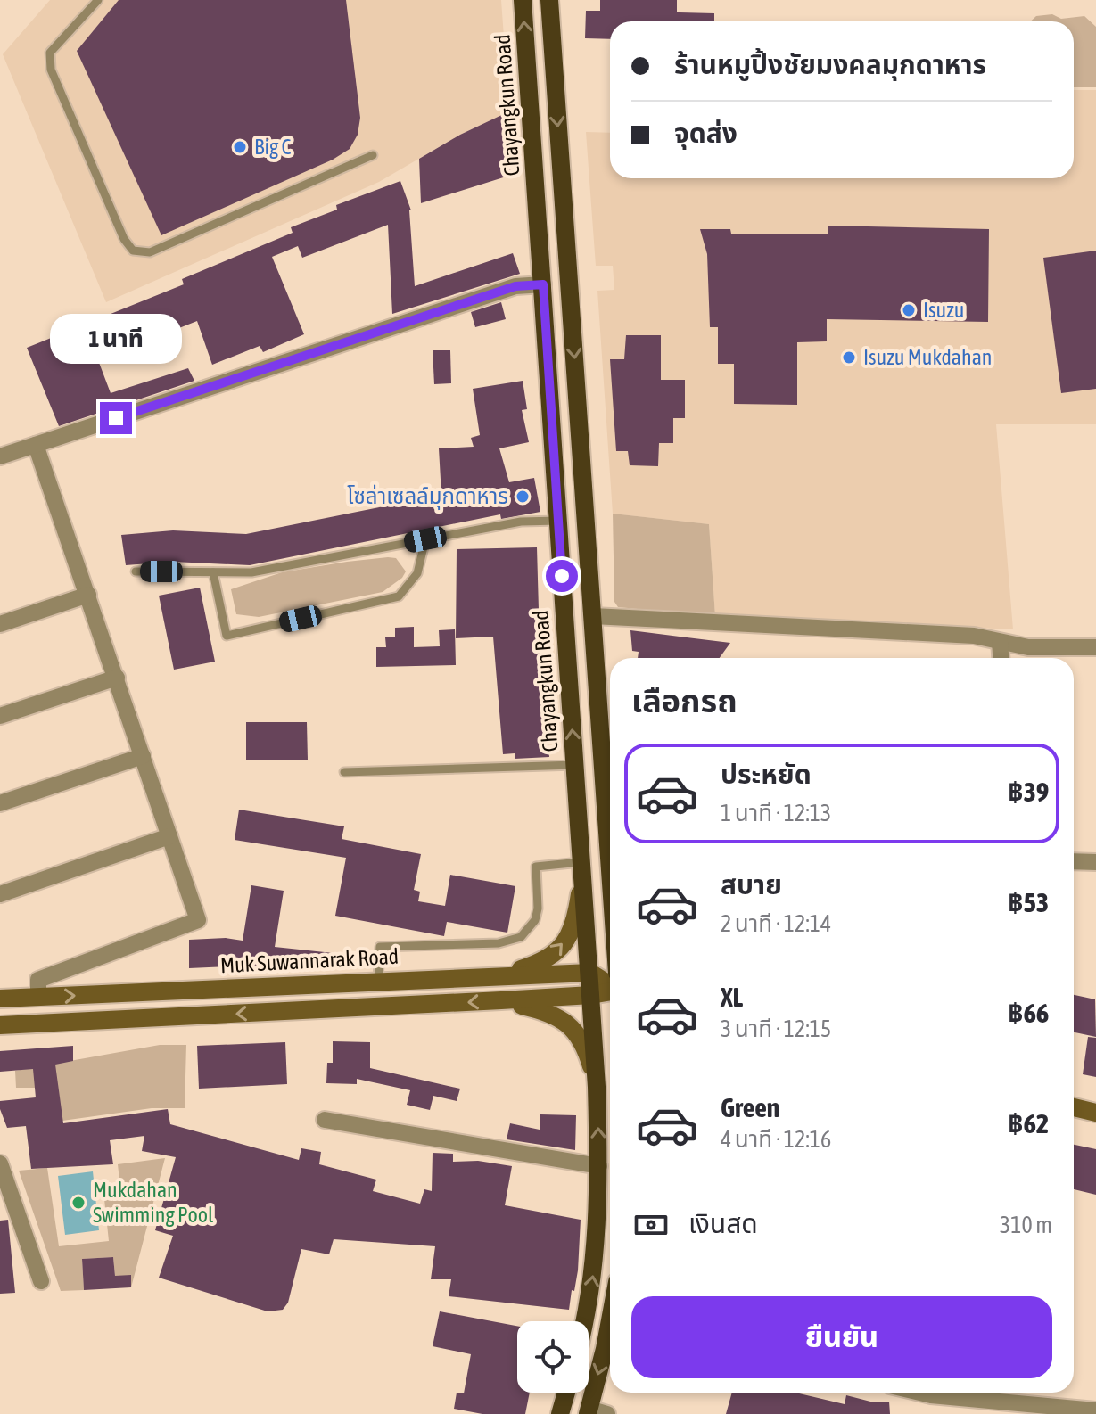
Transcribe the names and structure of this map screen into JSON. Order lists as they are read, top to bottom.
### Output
{
  "streets": {
    "main road": ["Chayangkun Road", "Muk Suwannarak Road"]
  },
  "crossings": [
    ["Chayangkun Road", "Muk Suwannarak Road"]
  ],
  "places": [
    "Big C",
    "Isuzu",
    "Isuzu Mukdahan",
    "โซล่าเซลล์มุกดาหาร",
    "Mukdahan Swimming Pool"
  ],
  "page": {
    "banner": ["ร้านหมูปิ้งชัยมงคลมุกดาหาร", "จุดส่ง"],
    "bubble": "1 นาที",
    "heading": "เลือกรถ",
    "list": [
      {
        "name": "ประหยัด",
        "note": "1 นาที · 12:13",
        "value": "฿39"
      },
      {
        "name": "สบาย",
        "note": "2 นาที · 12:14",
        "value": "฿53"
      },
      {
        "name": "XL",
        "note": "3 นาที · 12:15",
        "value": "฿66"
      },
      {
        "name": "Green",
        "note": "4 นาที · 12:16",
        "value": "฿62"
      }
    ],
    "pay": ["เงินสด", "310 m"],
    "buttons": "ยืนยัน"
  }
}
